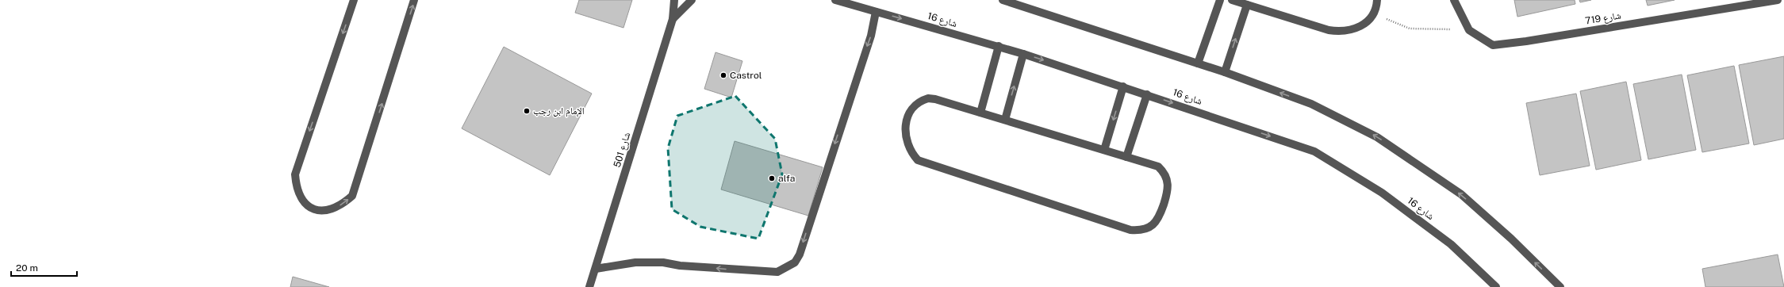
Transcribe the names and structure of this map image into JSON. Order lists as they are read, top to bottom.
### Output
{
  "streets": {
    "street": ["شارع 719", "شارع 16", "شارع 501"]
  },
  "places": ["Castrol", "الإمام ابن رجب", "alfa"],
  "scale_bar": "20 m"
}
